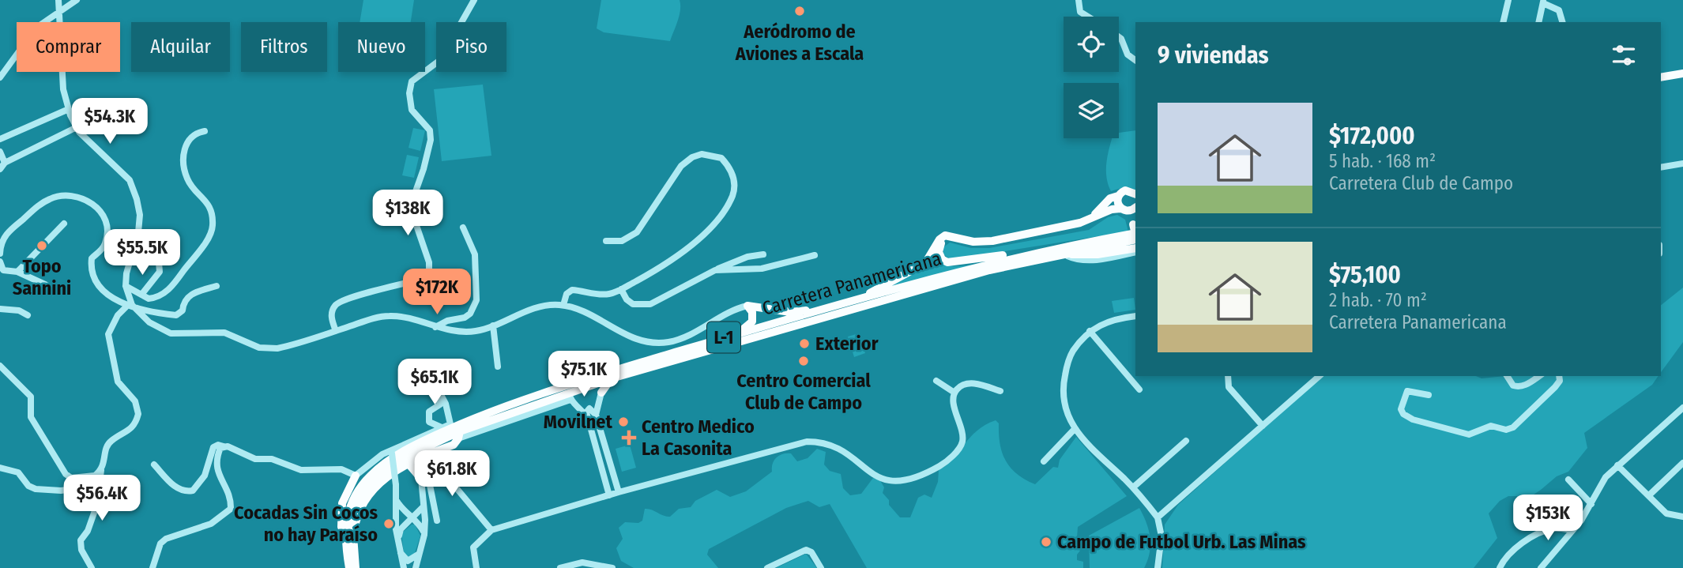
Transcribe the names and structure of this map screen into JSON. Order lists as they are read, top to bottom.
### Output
{
  "streets": {
    "main road": ["Carretera Panamericana", "L-1"]
  },
  "crossings": [
    ["Carretera Panamericana", "L-1"]
  ],
  "places": {
    "other": [
      "Aeródromo de Aviones a Escala",
      "Topo Sannini",
      "Exterior",
      "Centro Comercial Club de Campo",
      "Movilnet",
      "Cocadas Sin Cocos no hay Paraíso",
      "Campo de Futbol Urb. Las Minas"
    ],
    "health": ["Centro Medico La Casonita"]
  },
  "page": {
    "chip": [
      "Comprar",
      "Alquilar",
      "Filtros",
      "Nuevo",
      "Piso"
    ],
    "heading": "9 viviendas",
    "list": [
      {
        "name": "$172,000",
        "note": "5 hab. · 168 m² · Carretera Club de Campo"
      },
      {
        "name": "$75,100",
        "note": "2 hab. · 70 m² · Carretera Panamericana"
      }
    ],
    "price": [
      "$54.3K",
      "$138K",
      "$55.5K",
      "$172K",
      "$75.1K",
      "$65.1K",
      "$61.8K",
      "$56.4K",
      "$153K"
    ]
  }
}
